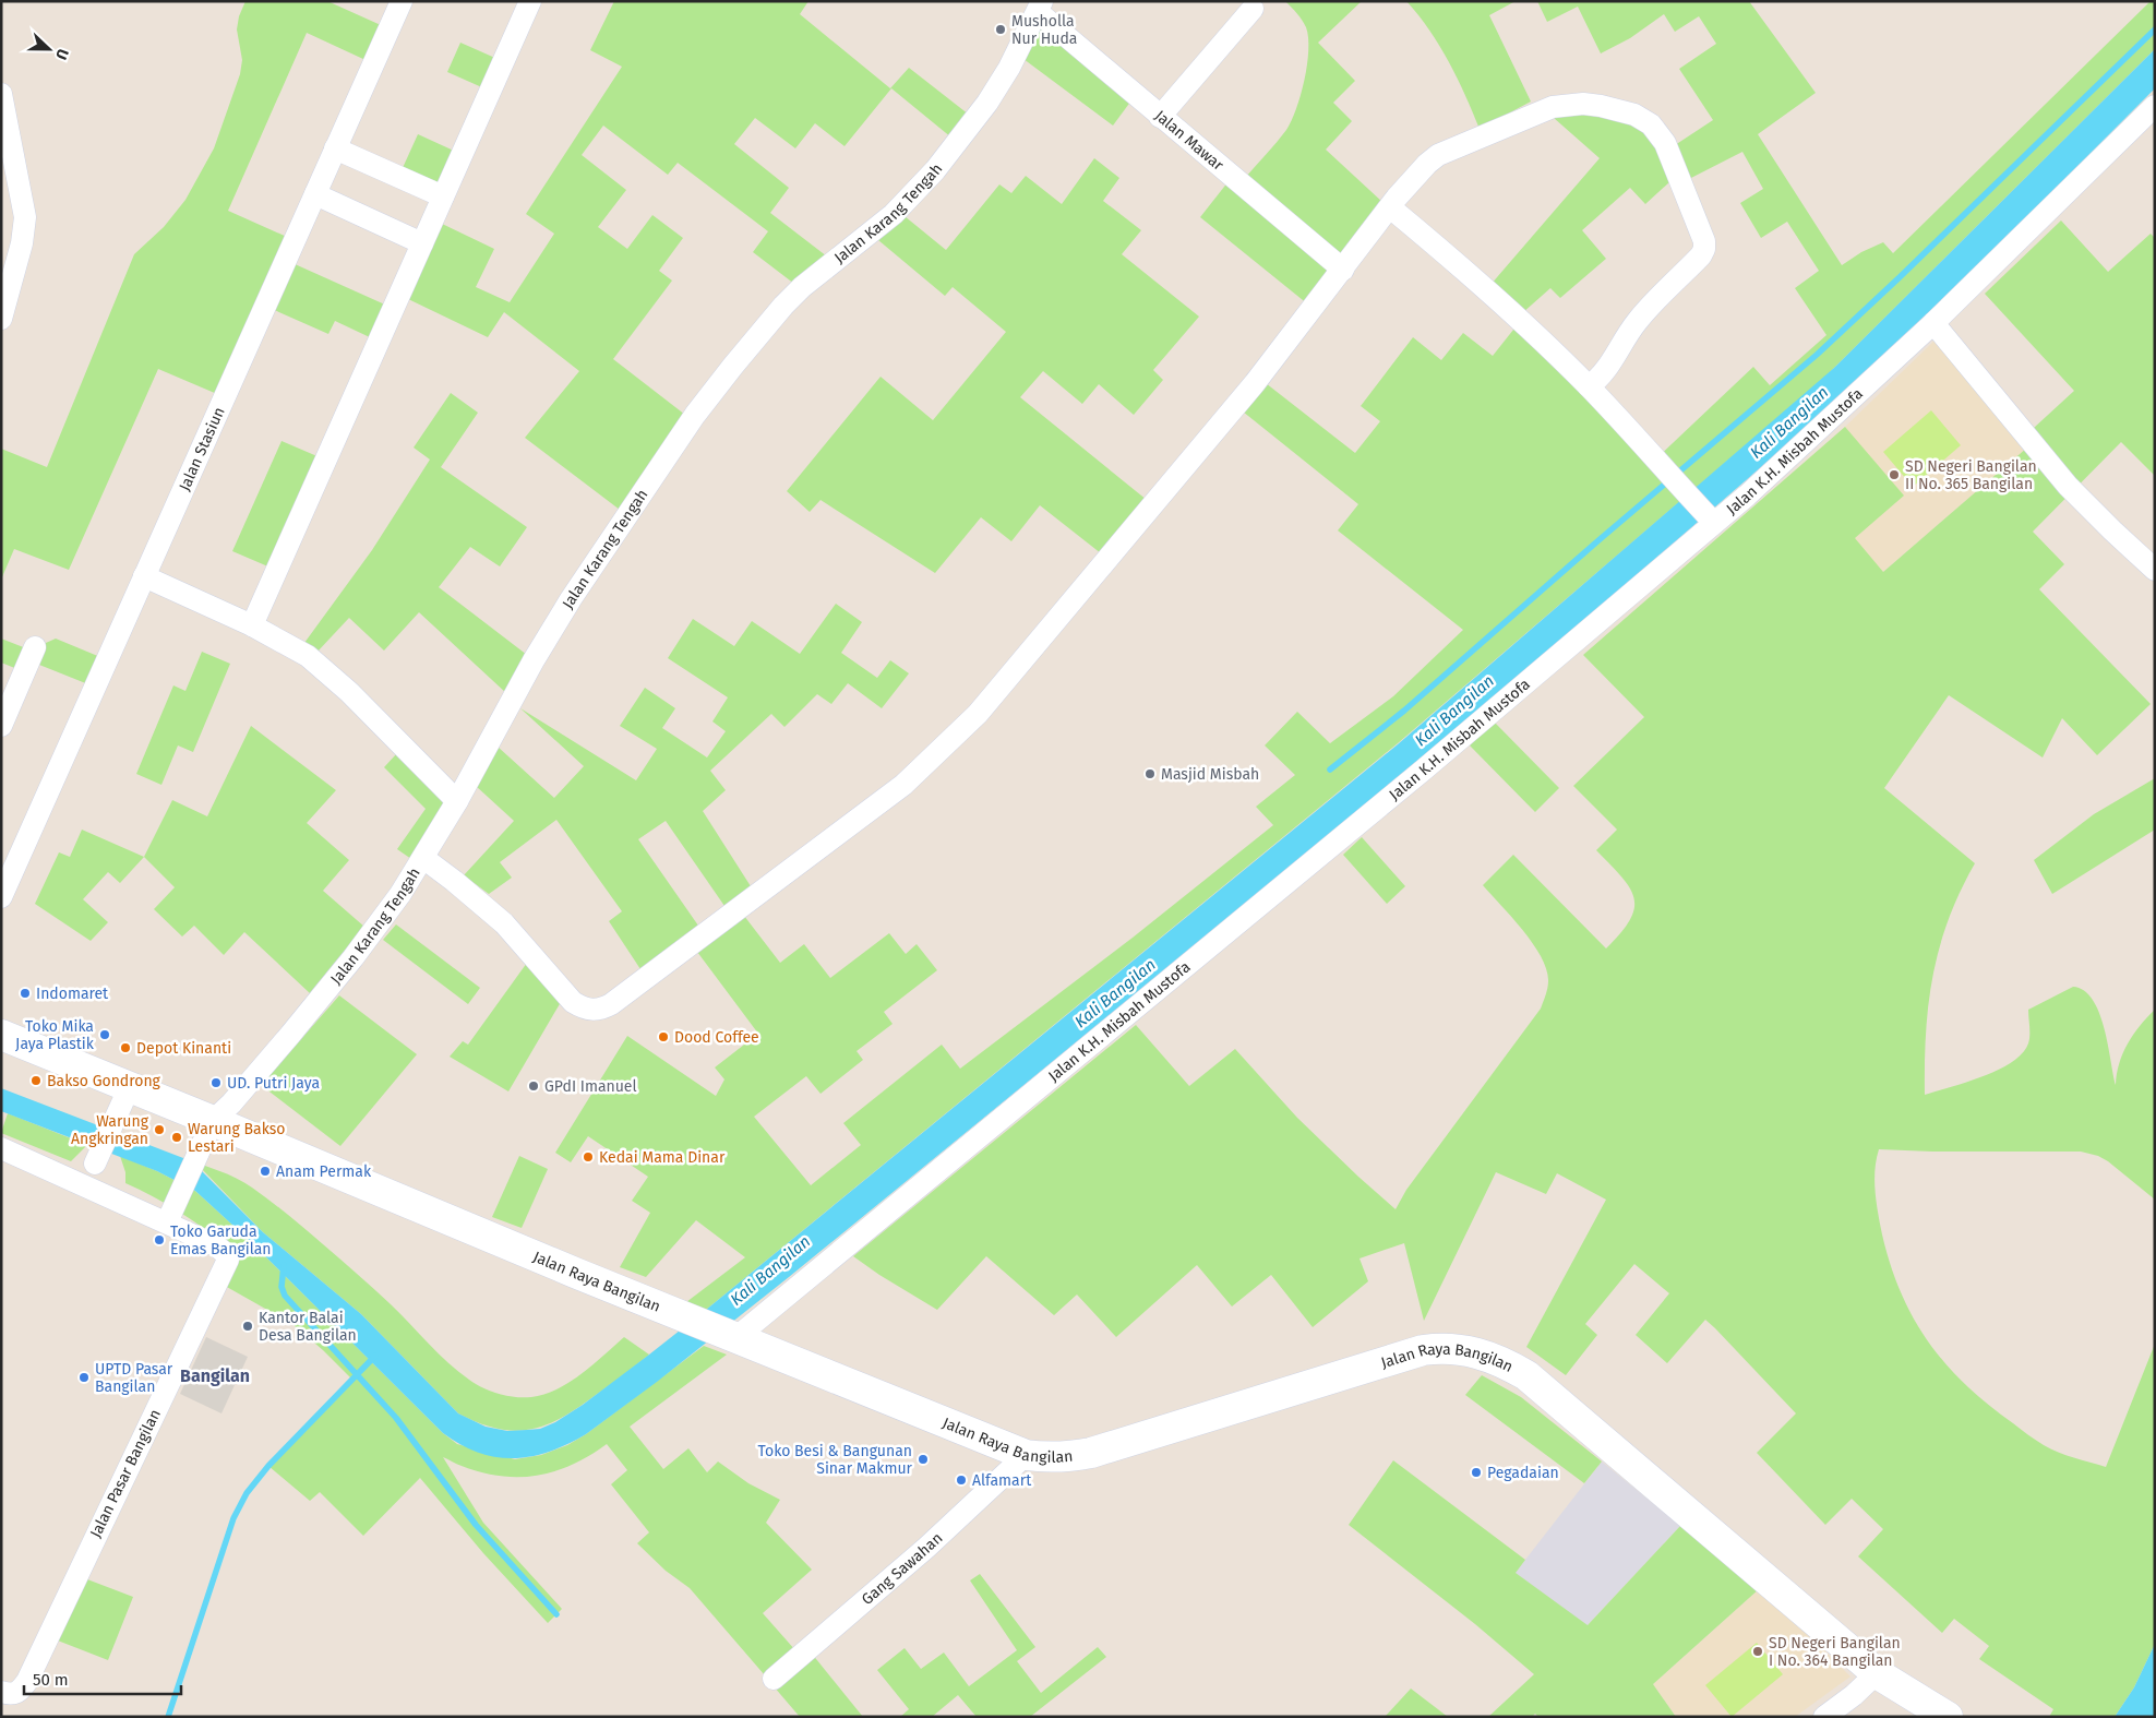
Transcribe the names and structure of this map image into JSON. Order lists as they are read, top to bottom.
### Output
{
  "streets": {
    "main road": ["Jalan Raya Bangilan"],
    "street": [
      "Jalan Mawar",
      "Jalan Karang Tengah",
      "Jalan Stasiun",
      "Jalan K.H. Misbah Mustofa",
      "Jalan Pasar Bangilan",
      "Gang Sawahan"
    ]
  },
  "crossings": [
    ["Jalan Mawar", "Jalan Karang Tengah"],
    ["Jalan Karang Tengah", "Jalan Raya Bangilan"],
    ["Jalan K.H. Misbah Mustofa", "Jalan Raya Bangilan"],
    ["Jalan Raya Bangilan", "Gang Sawahan"]
  ],
  "districts": ["Bangilan"],
  "water": ["Kali Bangilan"],
  "places": [
    "Musholla Nur Huda",
    "SD Negeri Bangilan II No. 365 Bangilan",
    "Masjid Misbah",
    "Indomaret",
    "Toko Mika Jaya Plastik",
    "Dood Coffee",
    "Depot Kinanti",
    "Bakso Gondrong",
    "UD. Putri Jaya",
    "GPdI Imanuel",
    "Warung Angkringan",
    "Warung Bakso Lestari",
    "Kedai Mama Dinar",
    "Anam Permak",
    "Toko Garuda Emas Bangilan",
    "Kantor Balai Desa Bangilan",
    "UPTD Pasar Bangilan",
    "Toko Besi & Bangunan Sinar Makmur",
    "Pegadaian",
    "Alfamart",
    "SD Negeri Bangilan I No. 364 Bangilan"
  ],
  "scale_bar": "50 m",
  "north": "right"
}
